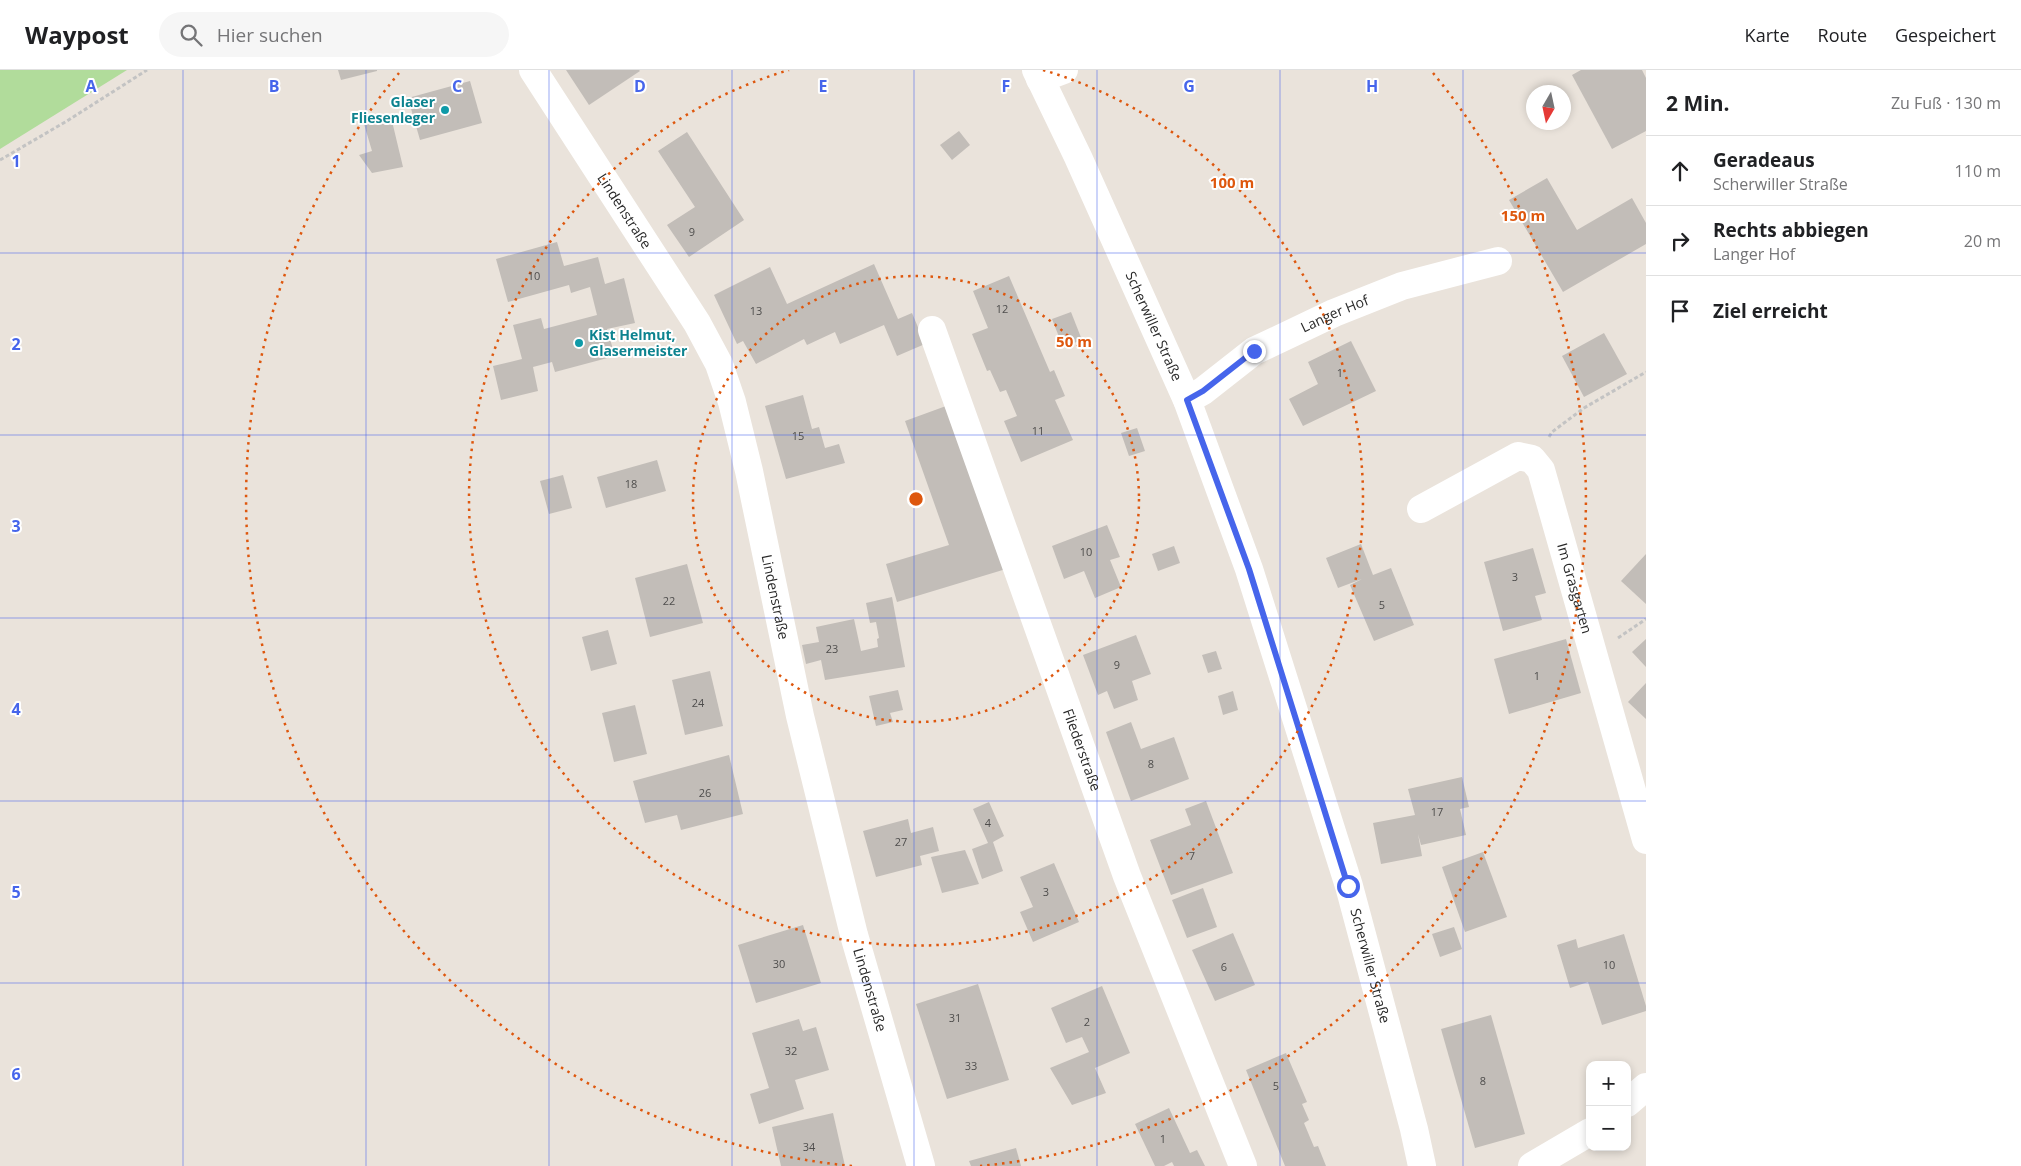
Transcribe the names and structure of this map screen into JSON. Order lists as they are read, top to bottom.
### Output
{
  "streets": {
    "street": [
      "Lindenstraße",
      "Langer Hof",
      "Scherwiller Straße",
      "Im Grasgarten",
      "Fliederstraße"
    ]
  },
  "crossings": [
    ["Langer Hof", "Scherwiller Straße"]
  ],
  "places": ["Glaser Fliesenleger", "Kist Helmut, Glasermeister"],
  "house_numbers": [
    "9",
    "10",
    "12",
    "13",
    "1",
    "11",
    "15",
    "18",
    "10",
    "3",
    "22",
    "5",
    "23",
    "9",
    "1",
    "24",
    "8",
    "26",
    "17",
    "4",
    "27",
    "7",
    "3",
    "30",
    "10",
    "6",
    "31",
    "2",
    "32",
    "33",
    "8",
    "5",
    "1",
    "34"
  ],
  "north": "bottom",
  "page": {
    "header": "Waypost",
    "search": "Hier suchen",
    "nav": ["Karte", "Route", "Gespeichert"],
    "heading": ["2 Min.", "Zu Fuß · 130 m"],
    "list": [
      ["Geradeaus", "Scherwiller Straße", "110 m"],
      ["Rechts abbiegen", "Langer Hof", "20 m"],
      "Ziel erreicht"
    ],
    "map_buttons": ["+", "−"]
  },
  "grid": {
    "columns": [
      "A",
      "B",
      "C",
      "D",
      "E",
      "F",
      "G",
      "H"
    ],
    "rows": [
      "1",
      "2",
      "3",
      "4",
      "5",
      "6"
    ]
  },
  "rings": ["100 m", "150 m", "50 m"]
}
